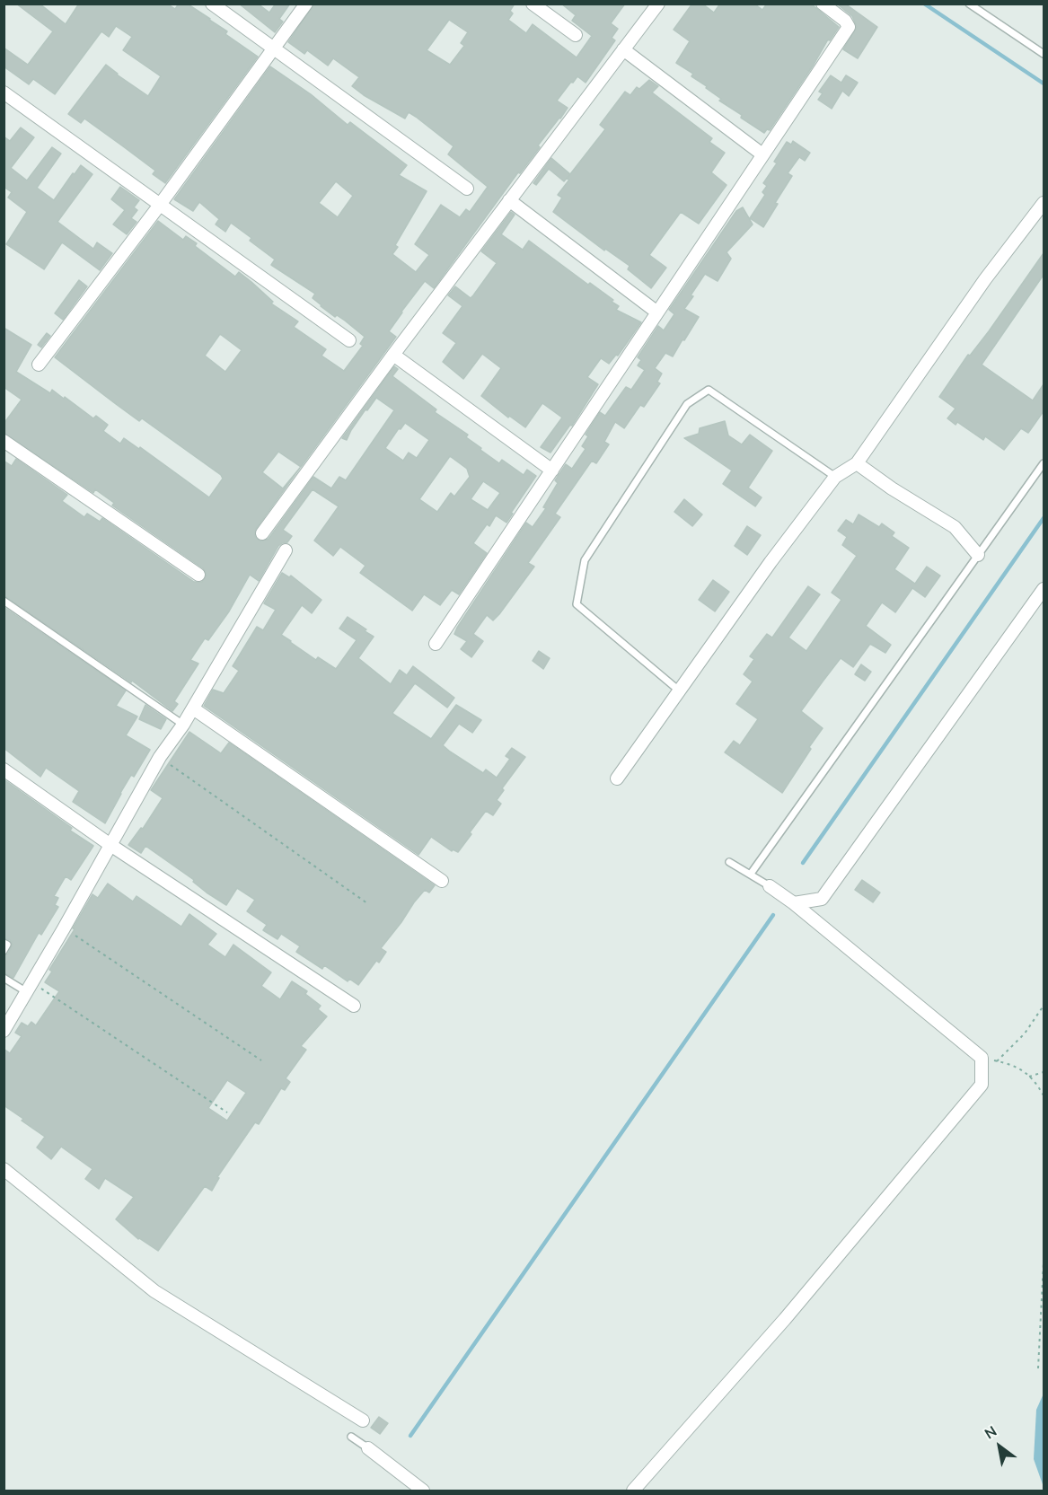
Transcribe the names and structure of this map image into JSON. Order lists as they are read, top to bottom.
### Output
{
  "north": "top left"
}
